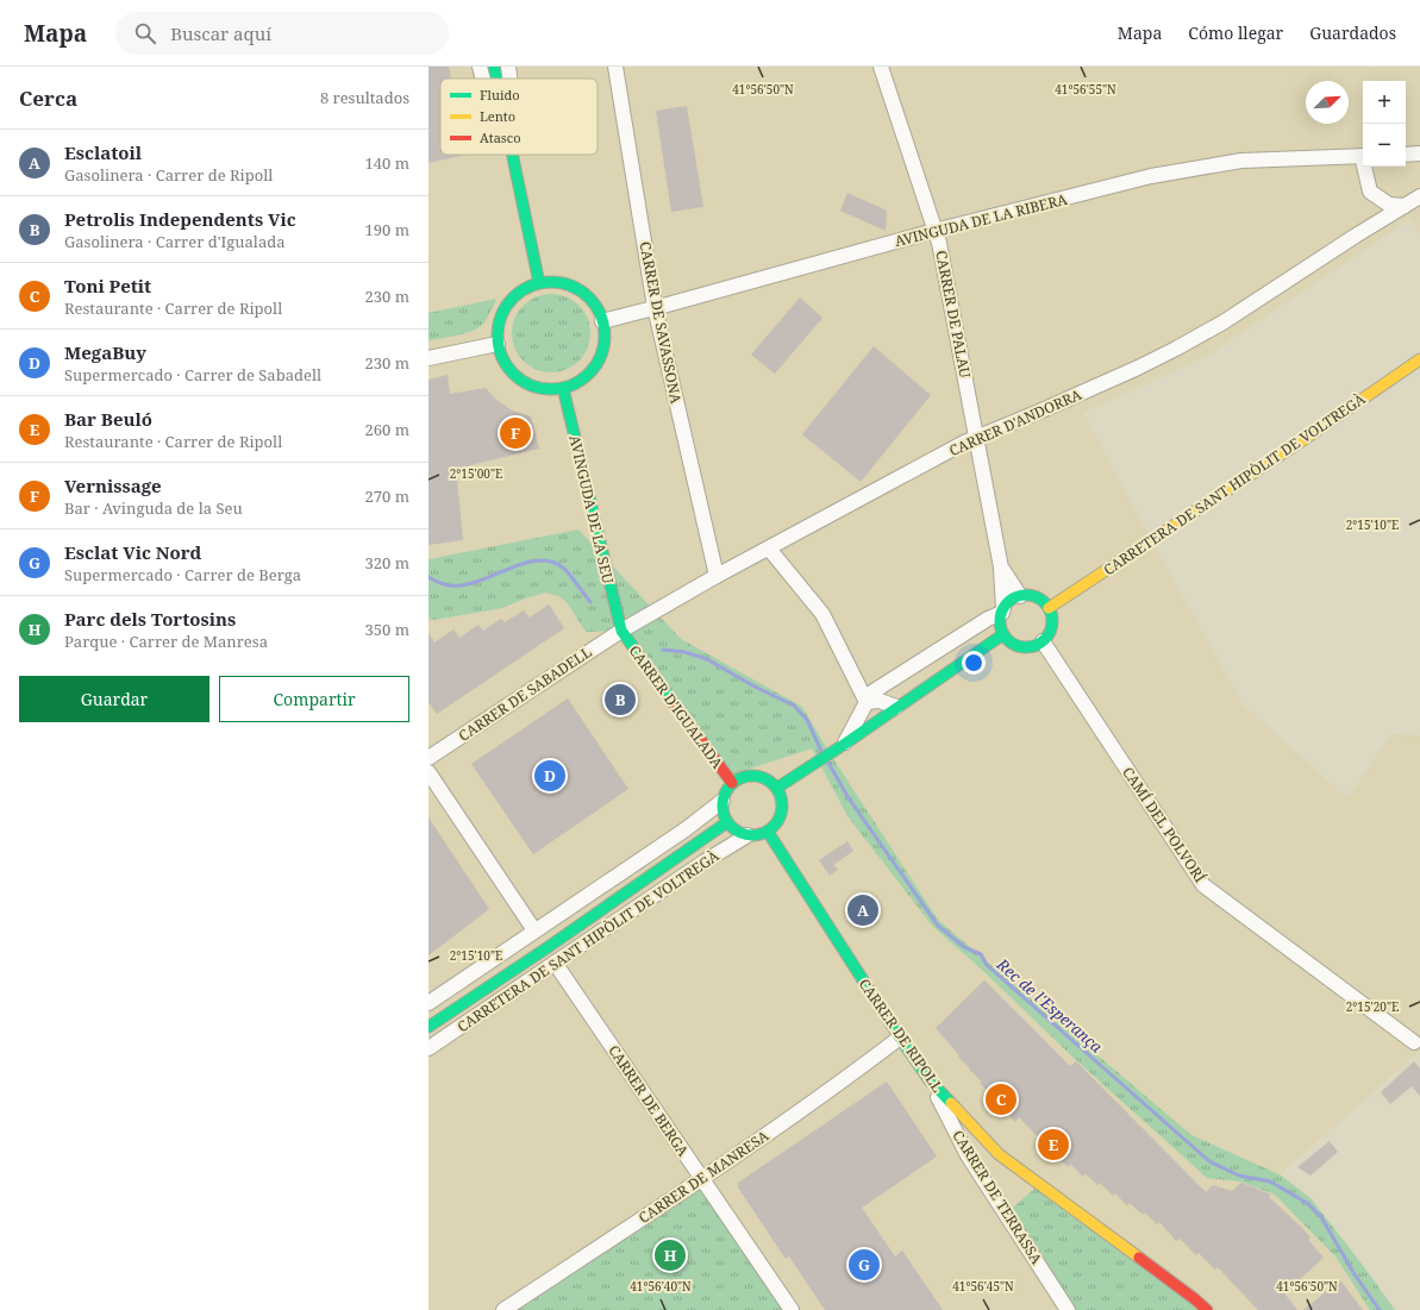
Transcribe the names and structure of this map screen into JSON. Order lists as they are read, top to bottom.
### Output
{
  "streets": {
    "street": [
      "AVINGUDA DE LA RIBERA",
      "CARRER DE PALAU",
      "CARRER DE SAVASSONA",
      "CARRER D'ANDORRA",
      "CARRETERA DE SANT HIPÒLIT DE VOLTREGÀ",
      "AVINGUDA DE LA SEU",
      "CARRER DE SABADELL",
      "CARRER D'IGUALADA",
      "CAMÍ DEL POLVORÍ",
      "CARRER DE RIPOLL",
      "CARRER DE BERGA",
      "CARRER DE MANRESA",
      "CARRER DE TERRASSA"
    ]
  },
  "crossings": [
    ["AVINGUDA DE LA RIBERA", "CARRER DE PALAU"],
    ["AVINGUDA DE LA RIBERA", "CARRER DE SAVASSONA"],
    ["AVINGUDA DE LA RIBERA", "AVINGUDA DE LA SEU"],
    ["CARRER DE PALAU", "CARRER D'ANDORRA"],
    ["CARRER DE PALAU", "CARRETERA DE SANT HIPÒLIT DE VOLTREGÀ"],
    ["CARRER DE PALAU", "CAMÍ DEL POLVORÍ"],
    ["CARRER DE SAVASSONA", "CARRER D'ANDORRA"],
    ["CARRER D'ANDORRA", "AVINGUDA DE LA SEU"],
    ["CARRER D'ANDORRA", "CARRER DE SABADELL"],
    ["CARRER D'ANDORRA", "CARRER D'IGUALADA"],
    ["CARRETERA DE SANT HIPÒLIT DE VOLTREGÀ", "CARRER D'IGUALADA"],
    ["CARRETERA DE SANT HIPÒLIT DE VOLTREGÀ", "CAMÍ DEL POLVORÍ"],
    ["CARRETERA DE SANT HIPÒLIT DE VOLTREGÀ", "CARRER DE RIPOLL"],
    ["CARRETERA DE SANT HIPÒLIT DE VOLTREGÀ", "CARRER DE BERGA"],
    ["AVINGUDA DE LA SEU", "CARRER DE SABADELL"],
    ["AVINGUDA DE LA SEU", "CARRER D'IGUALADA"],
    ["CARRER DE SABADELL", "CARRER D'IGUALADA"],
    ["CARRER D'IGUALADA", "CARRER DE RIPOLL"],
    ["CARRER DE RIPOLL", "CARRER DE MANRESA"],
    ["CARRER DE RIPOLL", "CARRER DE TERRASSA"],
    ["CARRER DE BERGA", "CARRER DE MANRESA"]
  ],
  "water": ["Rec de l'Esperança"],
  "legend": ["Fluido", "Lento", "Atasco"],
  "north": "top right",
  "page": {
    "header": "Mapa",
    "search": "Buscar aquí",
    "nav": ["Mapa", "Cómo llegar", "Guardados"],
    "heading": ["Cerca", "8 resultados"],
    "map_buttons": ["+", "−"],
    "list": [
      {
        "mark": "A",
        "name": "Esclatoil",
        "note": "Gasolinera · Carrer de Ripoll",
        "value": "140 m"
      },
      {
        "mark": "B",
        "name": "Petrolis Independents Vic",
        "note": "Gasolinera · Carrer d'Igualada",
        "value": "190 m"
      },
      {
        "mark": "C",
        "name": "Toni Petit",
        "note": "Restaurante · Carrer de Ripoll",
        "value": "230 m"
      },
      {
        "mark": "D",
        "name": "MegaBuy",
        "note": "Supermercado · Carrer de Sabadell",
        "value": "230 m"
      },
      {
        "mark": "E",
        "name": "Bar Beuló",
        "note": "Restaurante · Carrer de Ripoll",
        "value": "260 m"
      },
      {
        "mark": "F",
        "name": "Vernissage",
        "note": "Bar · Avinguda de la Seu",
        "value": "270 m"
      },
      {
        "mark": "G",
        "name": "Esclat Vic Nord",
        "note": "Supermercado · Carrer de Berga",
        "value": "320 m"
      },
      {
        "mark": "H",
        "name": "Parc dels Tortosins",
        "note": "Parque · Carrer de Manresa",
        "value": "350 m"
      }
    ],
    "pins": [
      "F",
      "B",
      "D",
      "A",
      "C",
      "E",
      "H",
      "G"
    ],
    "buttons": ["Guardar", "Compartir"]
  },
  "coordinates": [
    "41°56'50\"N",
    "41°56'55\"N",
    "2°15'00\"E",
    "2°15'10\"E",
    "2°15'20\"E",
    "41°56'40\"N",
    "41°56'45\"N"
  ]
}
